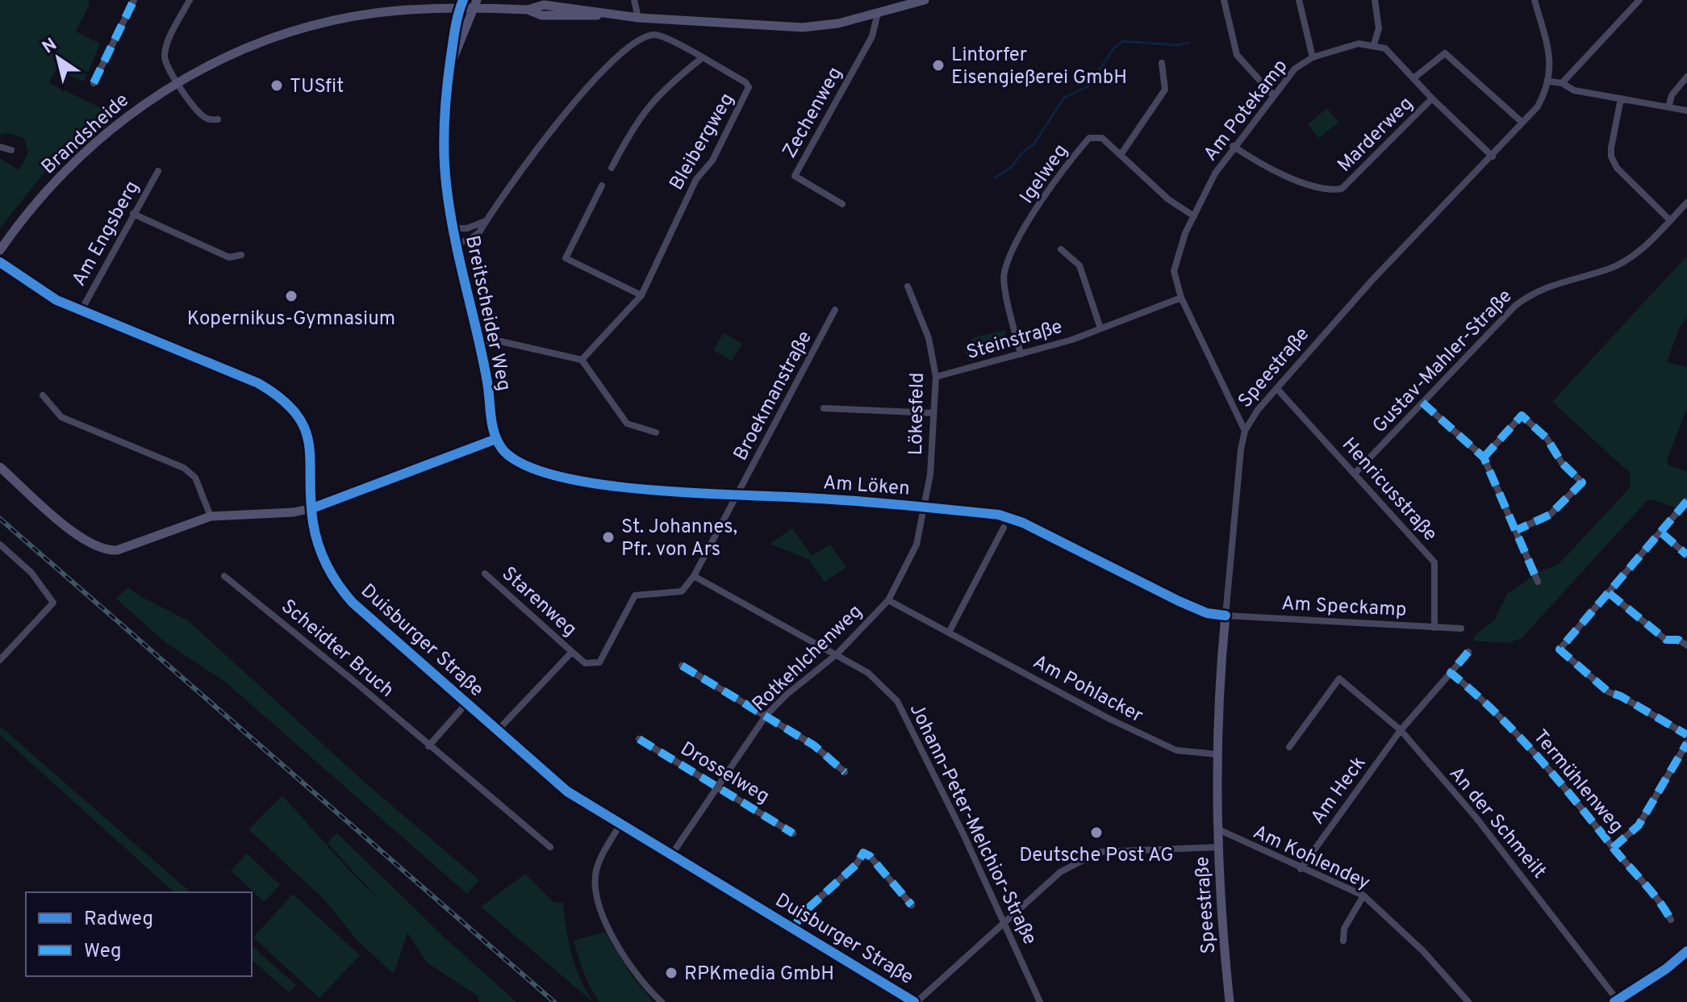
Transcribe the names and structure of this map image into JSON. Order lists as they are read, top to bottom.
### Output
{
  "streets": {
    "street": [
      "Am Potekamp",
      "Zechenweg",
      "Brandsheide",
      "Marderweg",
      "Bleibergweg",
      "Igelweg",
      "Am Engsberg",
      "Breitscheider Weg",
      "Steinstraße",
      "Gustav-Mahler-Straße",
      "Speestraße",
      "Broekmanstraße",
      "Lökesfeld",
      "Am Löken",
      "Henricusstraße",
      "Starenweg",
      "Am Speckamp",
      "Duisburger Straße",
      "Scheidter Bruch",
      "Rotkehlchenweg",
      "Am Pohlacker",
      "Drosselweg",
      "Termühlenweg",
      "Am Heck",
      "An der Schmeilt",
      "Johann-Peter-Melchior-Straße",
      "Am Kohlendey"
    ]
  },
  "crossings": [
    ["Am Potekamp", "Marderweg"],
    ["Am Potekamp", "Igelweg"],
    ["Am Potekamp", "Steinstraße"],
    ["Am Potekamp", "Speestraße"],
    ["Zechenweg", "Brandsheide"],
    ["Brandsheide", "Breitscheider Weg"],
    ["Bleibergweg", "Breitscheider Weg"],
    ["Igelweg", "Steinstraße"],
    ["Am Engsberg", "Duisburger Straße"],
    ["Breitscheider Weg", "Am Löken"],
    ["Steinstraße", "Lökesfeld"],
    ["Gustav-Mahler-Straße", "Henricusstraße"],
    ["Speestraße", "Am Löken"],
    ["Speestraße", "Henricusstraße"],
    ["Speestraße", "Am Speckamp"],
    ["Speestraße", "Am Pohlacker"],
    ["Speestraße", "Am Kohlendey"],
    ["Broekmanstraße", "Am Löken"],
    ["Broekmanstraße", "Johann-Peter-Melchior-Straße"],
    ["Lökesfeld", "Am Löken"],
    ["Lökesfeld", "Rotkehlchenweg"],
    ["Am Löken", "Am Speckamp"],
    ["Am Löken", "Rotkehlchenweg"],
    ["Henricusstraße", "Am Speckamp"],
    ["Duisburger Straße", "Rotkehlchenweg"],
    ["Rotkehlchenweg", "Am Pohlacker"],
    ["Rotkehlchenweg", "Drosselweg"],
    ["Rotkehlchenweg", "Johann-Peter-Melchior-Straße"],
    ["Am Heck", "An der Schmeilt"],
    ["Am Heck", "Am Kohlendey"]
  ],
  "places": [
    "Lintorfer Eisengießerei GmbH",
    "TUSfit",
    "Kopernikus-Gymnasium",
    "St. Johannes, Pfr. von Ars",
    "Deutsche Post AG",
    "RPKmedia GmbH"
  ],
  "legend": ["Radweg", "Weg"],
  "north": "top left"
}
